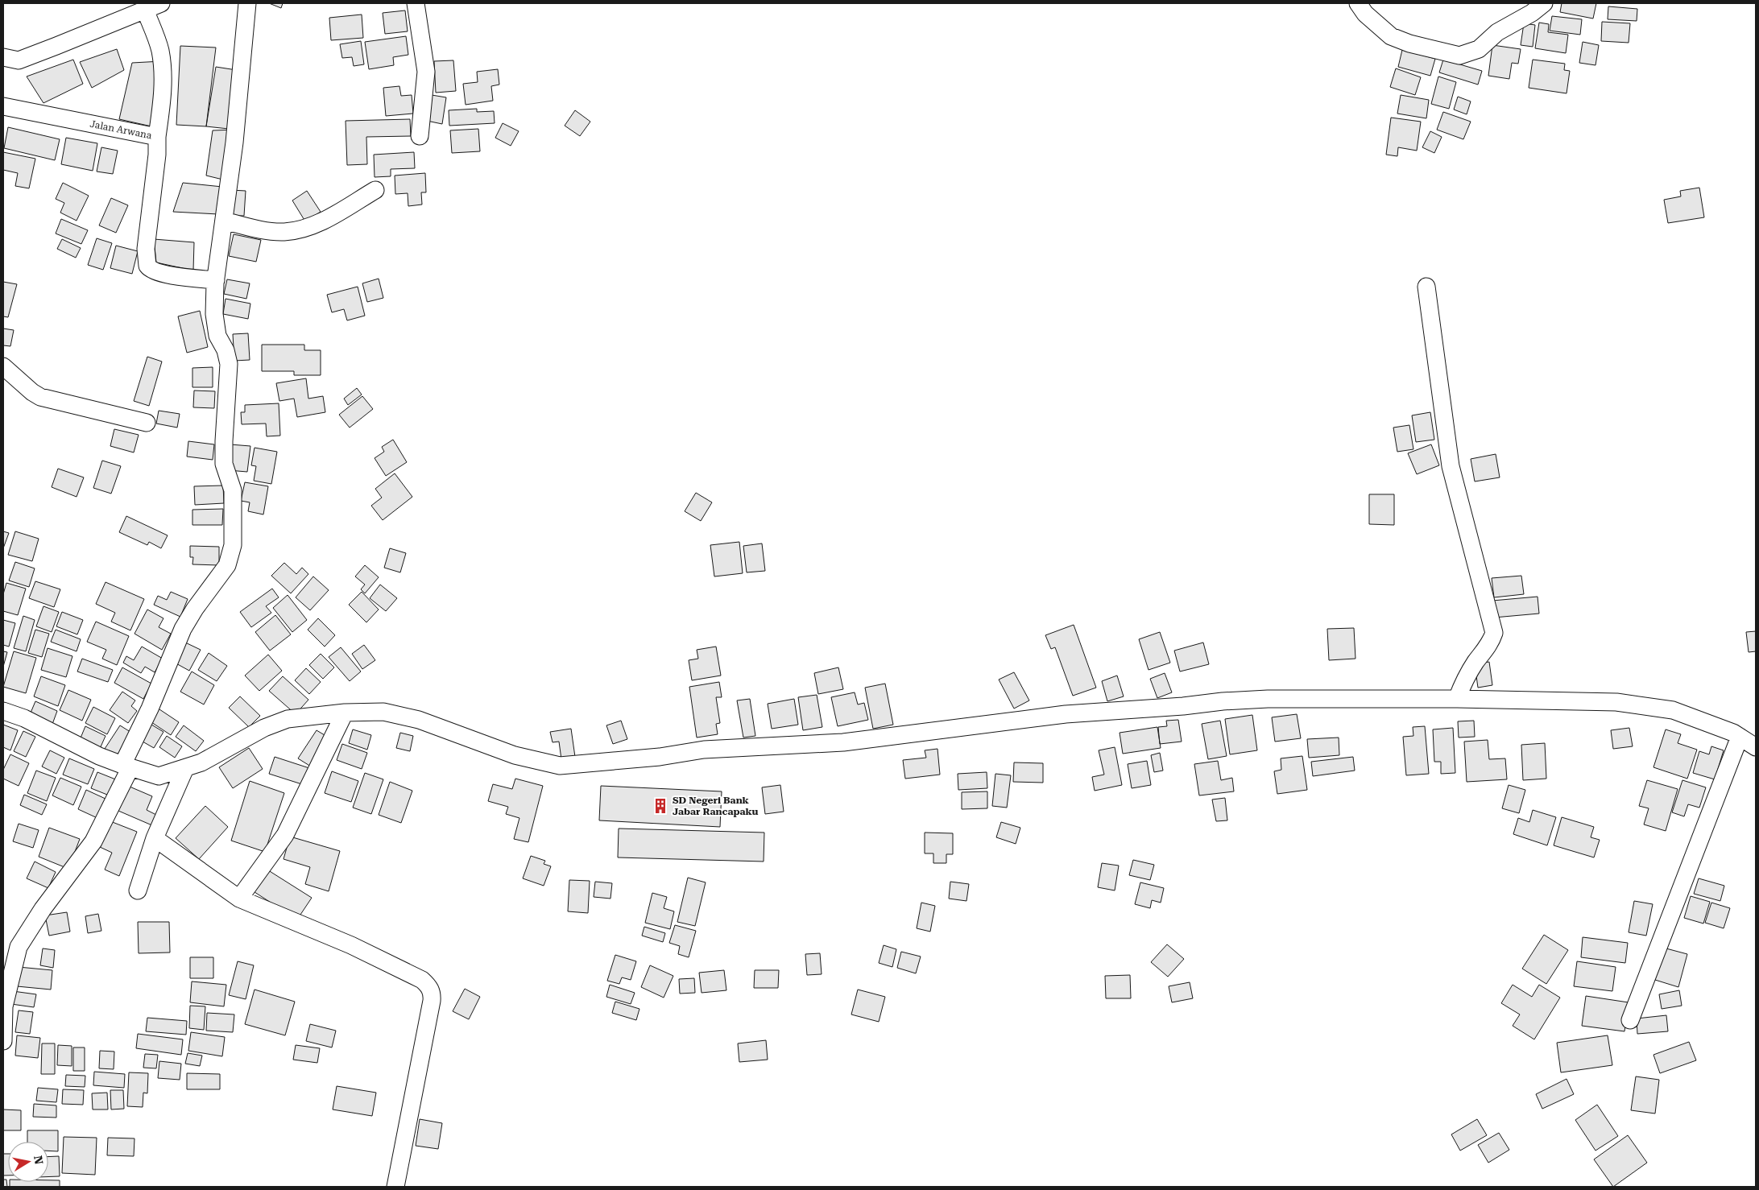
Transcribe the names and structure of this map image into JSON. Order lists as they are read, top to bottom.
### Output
{
  "streets": {
    "street": ["Jalan Arwana"]
  },
  "places": {
    "building": ["SD Negeri Bank Jabar Rancapaku"]
  },
  "north": "right"
}
